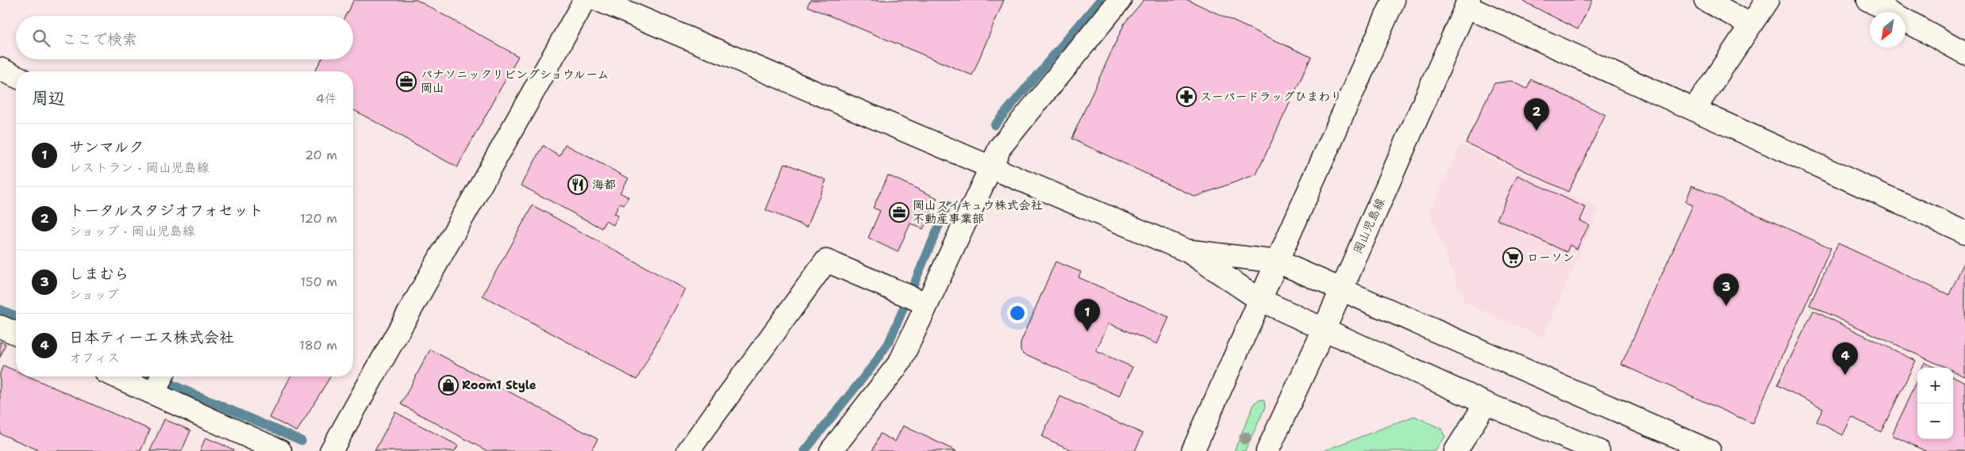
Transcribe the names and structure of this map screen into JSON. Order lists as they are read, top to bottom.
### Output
{
  "streets": {
    "street": ["岡山児島線"]
  },
  "places": {
    "office": ["パナソニックリビングショウルーム 岡山", "岡山スイキュウ株式会社 不動産事業部"],
    "pharmacy": ["スーパードラッグひまわり"],
    "restaurant": ["海都"],
    "supermarket": ["ローソン"],
    "shop": ["Room1 Style"]
  },
  "north": "bottom left",
  "page": {
    "search": "ここで検索",
    "heading": ["周辺", "4件"],
    "pins": [
      "2",
      "3",
      "1",
      "4"
    ],
    "list": [
      {
        "mark": "1",
        "name": "サンマルク",
        "note": "レストラン · 岡山児島線",
        "value": "20 m"
      },
      {
        "mark": "2",
        "name": "トータルスタジオフォセット",
        "note": "ショップ · 岡山児島線",
        "value": "120 m"
      },
      {
        "mark": "3",
        "name": "しまむら",
        "note": "ショップ",
        "value": "150 m"
      },
      {
        "mark": "4",
        "name": "日本ティーエス株式会社",
        "note": "オフィス",
        "value": "180 m"
      }
    ],
    "map_buttons": ["+", "−"]
  }
}
